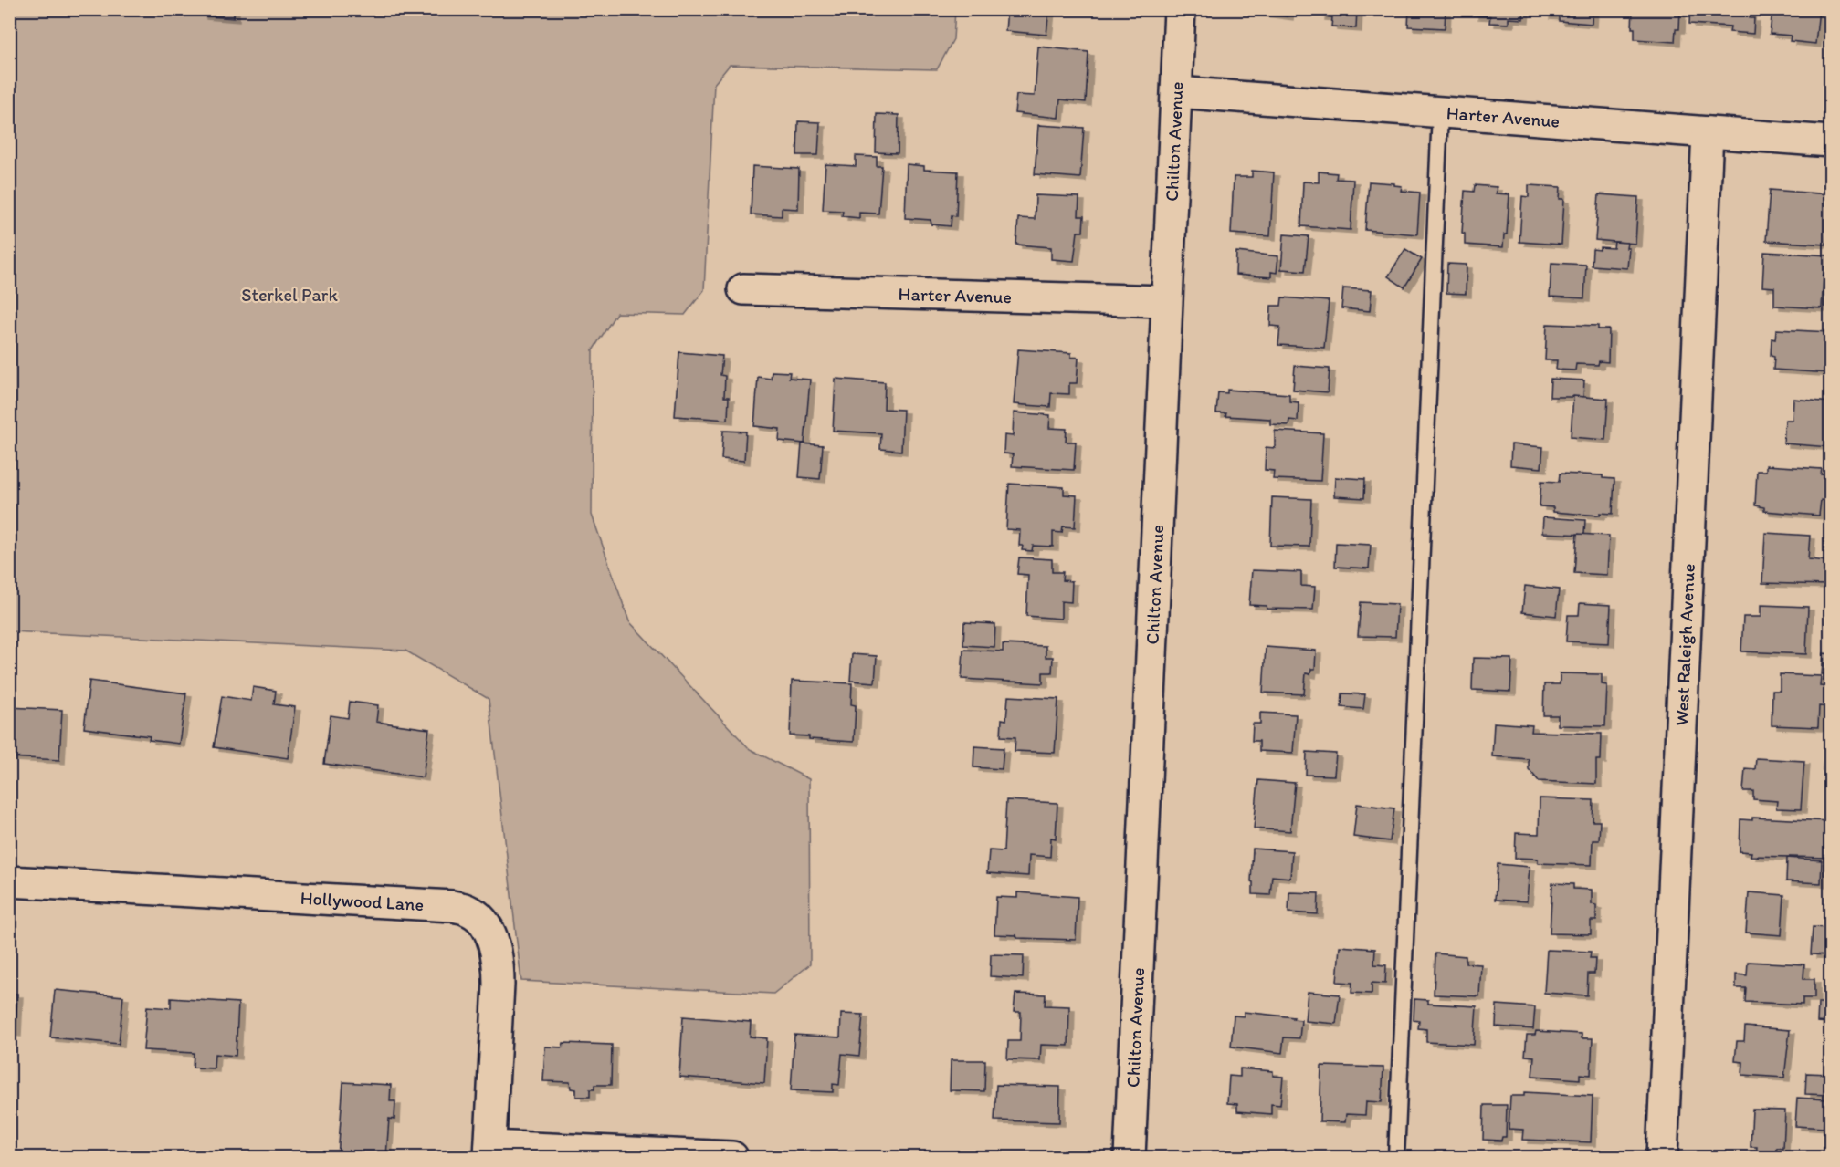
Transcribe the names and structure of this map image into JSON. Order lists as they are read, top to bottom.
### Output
{
  "streets": {
    "street": [
      "Harter Avenue",
      "Chilton Avenue",
      "West Raleigh Avenue",
      "Hollywood Lane"
    ]
  },
  "crossings": [
    ["Harter Avenue", "Chilton Avenue"],
    ["Harter Avenue", "West Raleigh Avenue"]
  ],
  "parks": ["Sterkel Park"]
}
